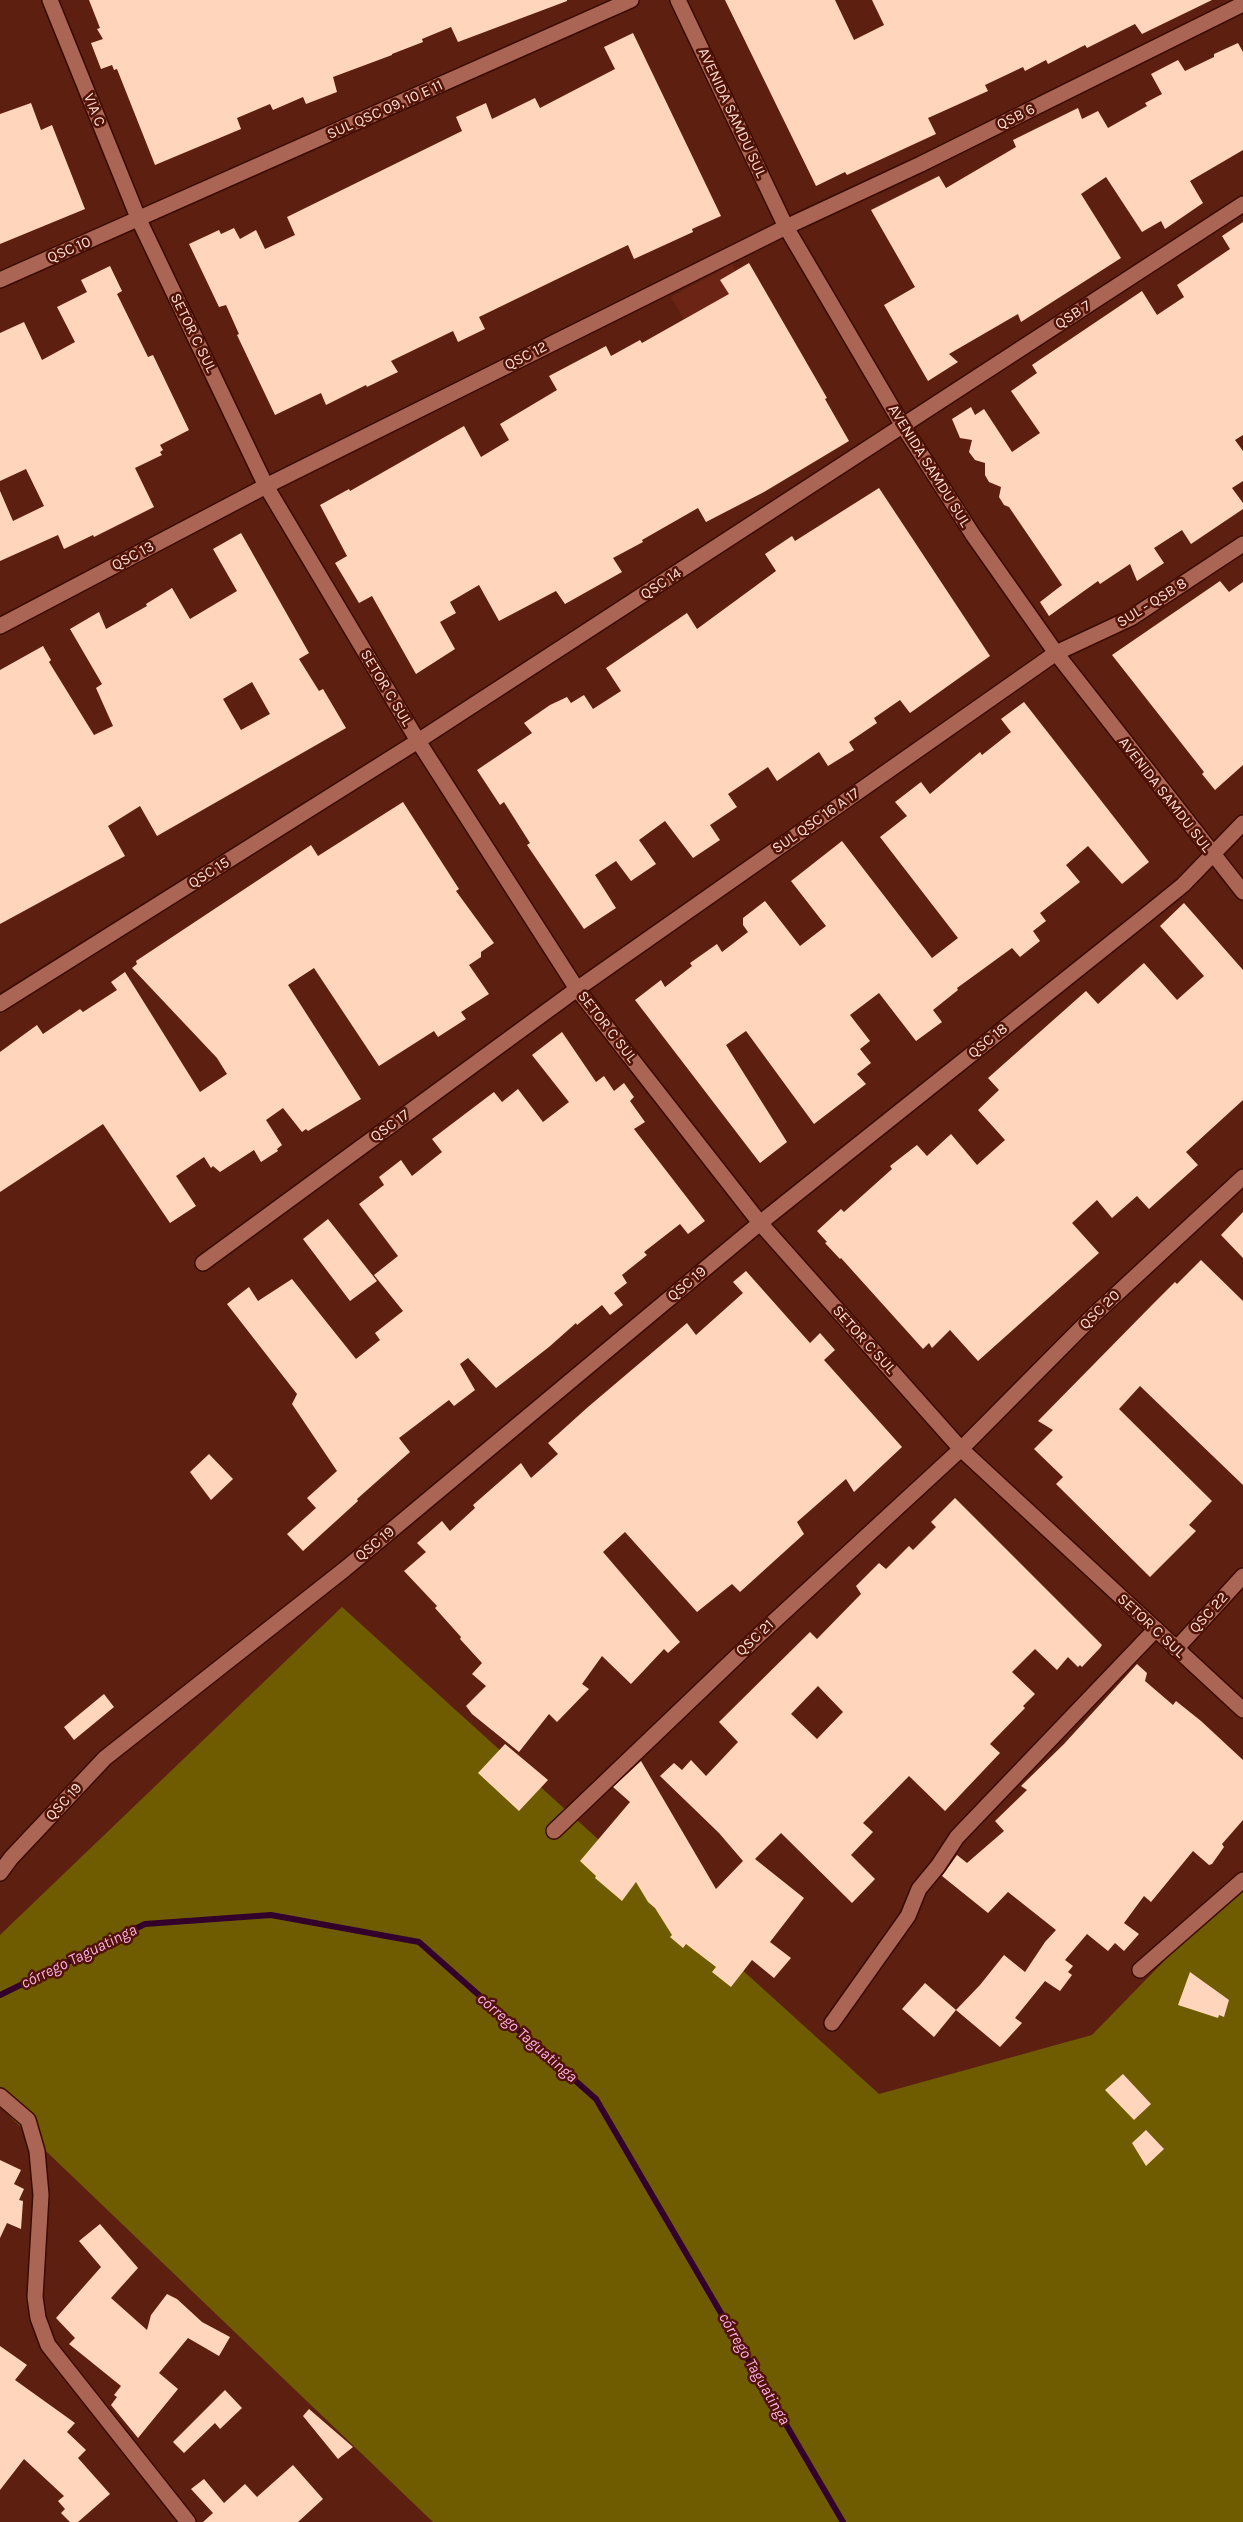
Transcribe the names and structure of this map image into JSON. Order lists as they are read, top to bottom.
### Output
{
  "streets": {
    "street": [
      "VIA C",
      "SUL QSC 09, 10 E 11",
      "AVENIDA SAMDU SUL",
      "QSB 6",
      "QSC 10",
      "QSB 7",
      "SETOR C SUL",
      "QSC 12",
      "QSC 13",
      "QSC 14",
      "SUL - QSB 8",
      "SUL QSC 16 A 17",
      "QSC 15",
      "QSC 18",
      "QSC 17",
      "QSC 19",
      "QSC 20",
      "QSC 22",
      "QSC 21"
    ]
  },
  "crossings": [
    ["VIA C", "SUL QSC 09, 10 E 11"],
    ["VIA C", "QSC 10"],
    ["VIA C", "SETOR C SUL"],
    ["SUL QSC 09, 10 E 11", "QSC 10"],
    ["SUL QSC 09, 10 E 11", "SETOR C SUL"],
    ["AVENIDA SAMDU SUL", "QSB 6"],
    ["AVENIDA SAMDU SUL", "QSB 7"],
    ["AVENIDA SAMDU SUL", "QSC 12"],
    ["AVENIDA SAMDU SUL", "QSC 14"],
    ["AVENIDA SAMDU SUL", "SUL - QSB 8"],
    ["AVENIDA SAMDU SUL", "SUL QSC 16 A 17"],
    ["AVENIDA SAMDU SUL", "QSC 18"],
    ["QSB 6", "QSC 12"],
    ["QSC 10", "SETOR C SUL"],
    ["QSB 7", "QSC 14"],
    ["SETOR C SUL", "QSC 12"],
    ["SETOR C SUL", "QSC 13"],
    ["SETOR C SUL", "QSC 14"],
    ["SETOR C SUL", "SUL QSC 16 A 17"],
    ["SETOR C SUL", "QSC 15"],
    ["SETOR C SUL", "QSC 18"],
    ["SETOR C SUL", "QSC 17"],
    ["SETOR C SUL", "QSC 19"],
    ["SETOR C SUL", "QSC 20"],
    ["SETOR C SUL", "QSC 22"],
    ["SETOR C SUL", "QSC 21"],
    ["QSC 12", "QSC 13"],
    ["QSC 14", "QSC 15"],
    ["SUL - QSB 8", "SUL QSC 16 A 17"],
    ["SUL QSC 16 A 17", "QSC 17"],
    ["QSC 18", "QSC 19"],
    ["QSC 20", "QSC 21"]
  ],
  "water": ["córrego Taguatinga"]
}
